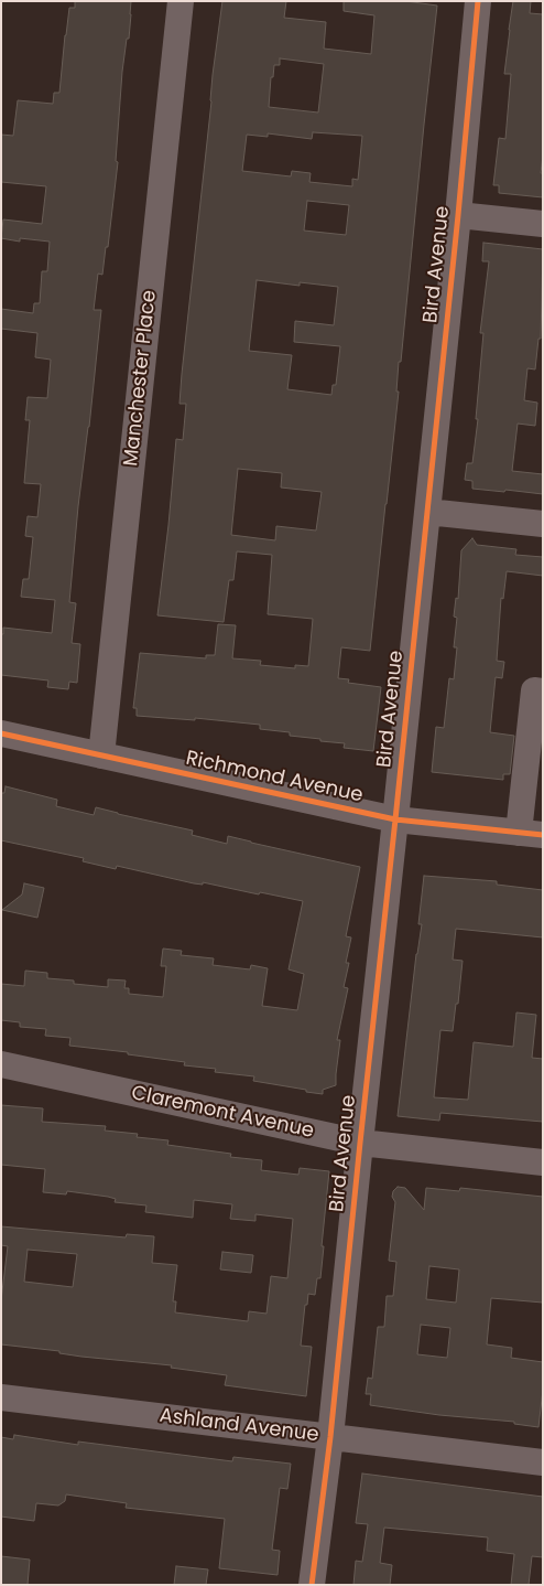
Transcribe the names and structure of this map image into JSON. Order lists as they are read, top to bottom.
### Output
{
  "streets": {
    "street": [
      "Bird Avenue",
      "Manchester Place",
      "Richmond Avenue",
      "Claremont Avenue",
      "Ashland Avenue"
    ]
  },
  "crossings": [
    ["Bird Avenue", "Richmond Avenue"],
    ["Bird Avenue", "Claremont Avenue"],
    ["Bird Avenue", "Ashland Avenue"],
    ["Manchester Place", "Richmond Avenue"]
  ]
}
